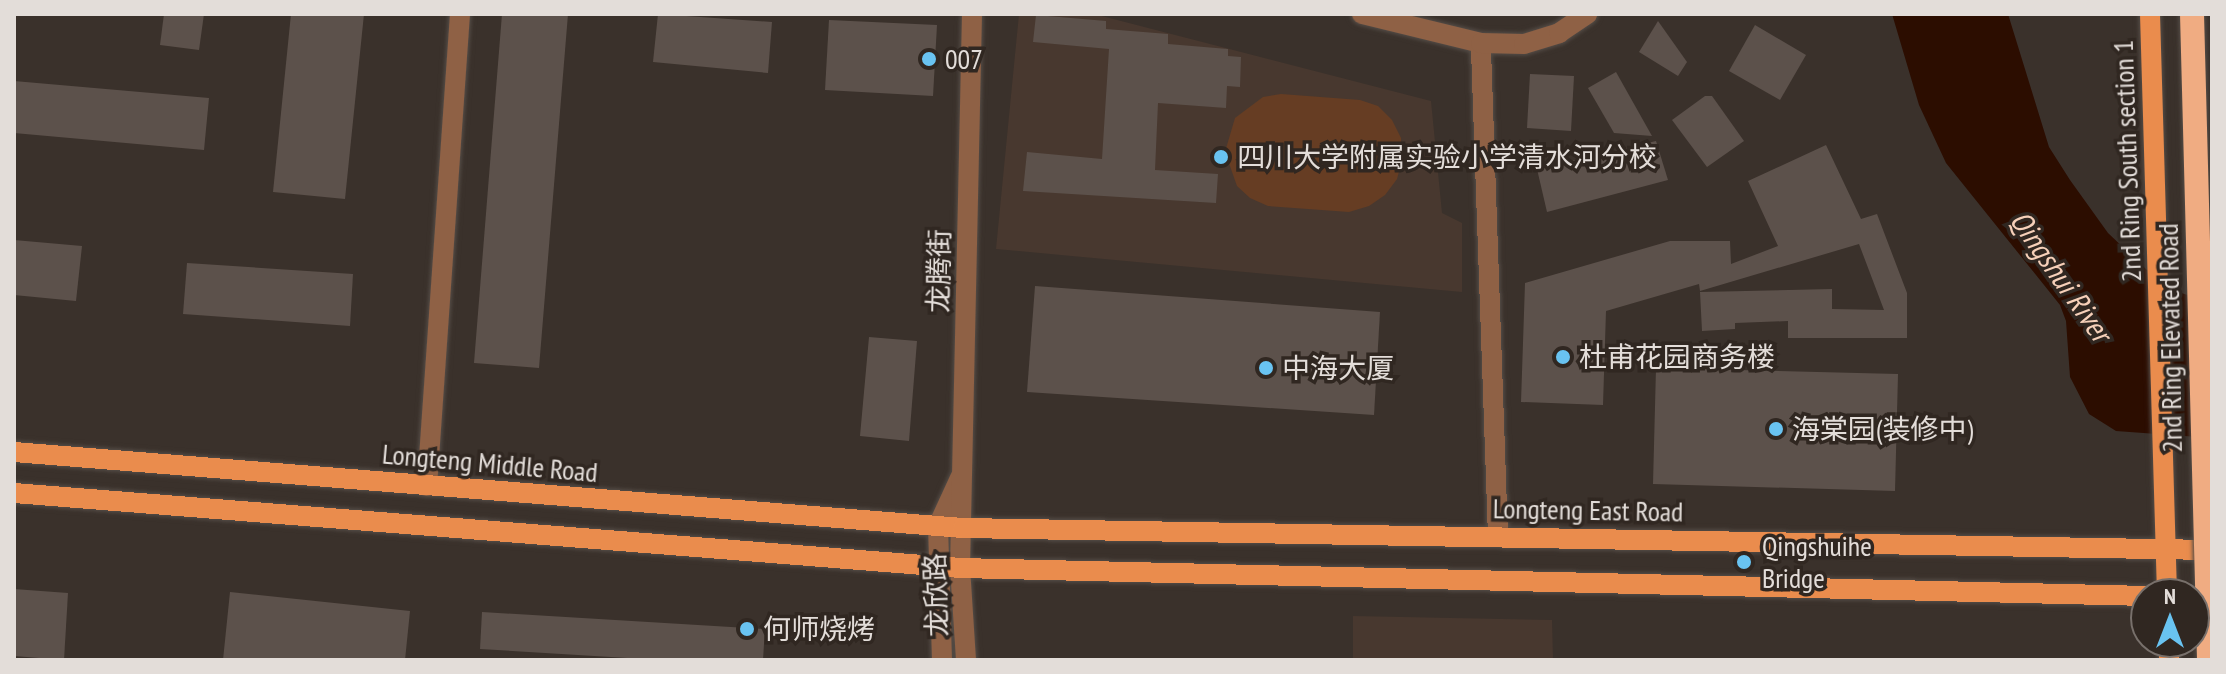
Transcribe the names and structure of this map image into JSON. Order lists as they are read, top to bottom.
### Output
{
  "streets": {
    "highway": ["2nd Ring Elevated Road"],
    "main road": ["2nd Ring South section 1", "Longteng Middle Road", "Longteng East Road"],
    "street": ["龙腾街", "龙欣路"]
  },
  "crossings": [
    ["2nd Ring South section 1", "Longteng East Road"],
    ["龙腾街", "Longteng Middle Road"],
    ["龙腾街", "Longteng East Road"],
    ["龙腾街", "龙欣路"],
    ["Longteng Middle Road", "Longteng East Road"],
    ["Longteng Middle Road", "龙欣路"],
    ["Longteng East Road", "龙欣路"]
  ],
  "water": ["Qingshui River"],
  "places": [
    "007",
    "四川大学附属实验小学清水河分校",
    "杜甫花园商务楼",
    "中海大厦",
    "海棠园(装修中)",
    "Qingshuihe Bridge",
    "何师烧烤"
  ],
  "north": "top"
}
